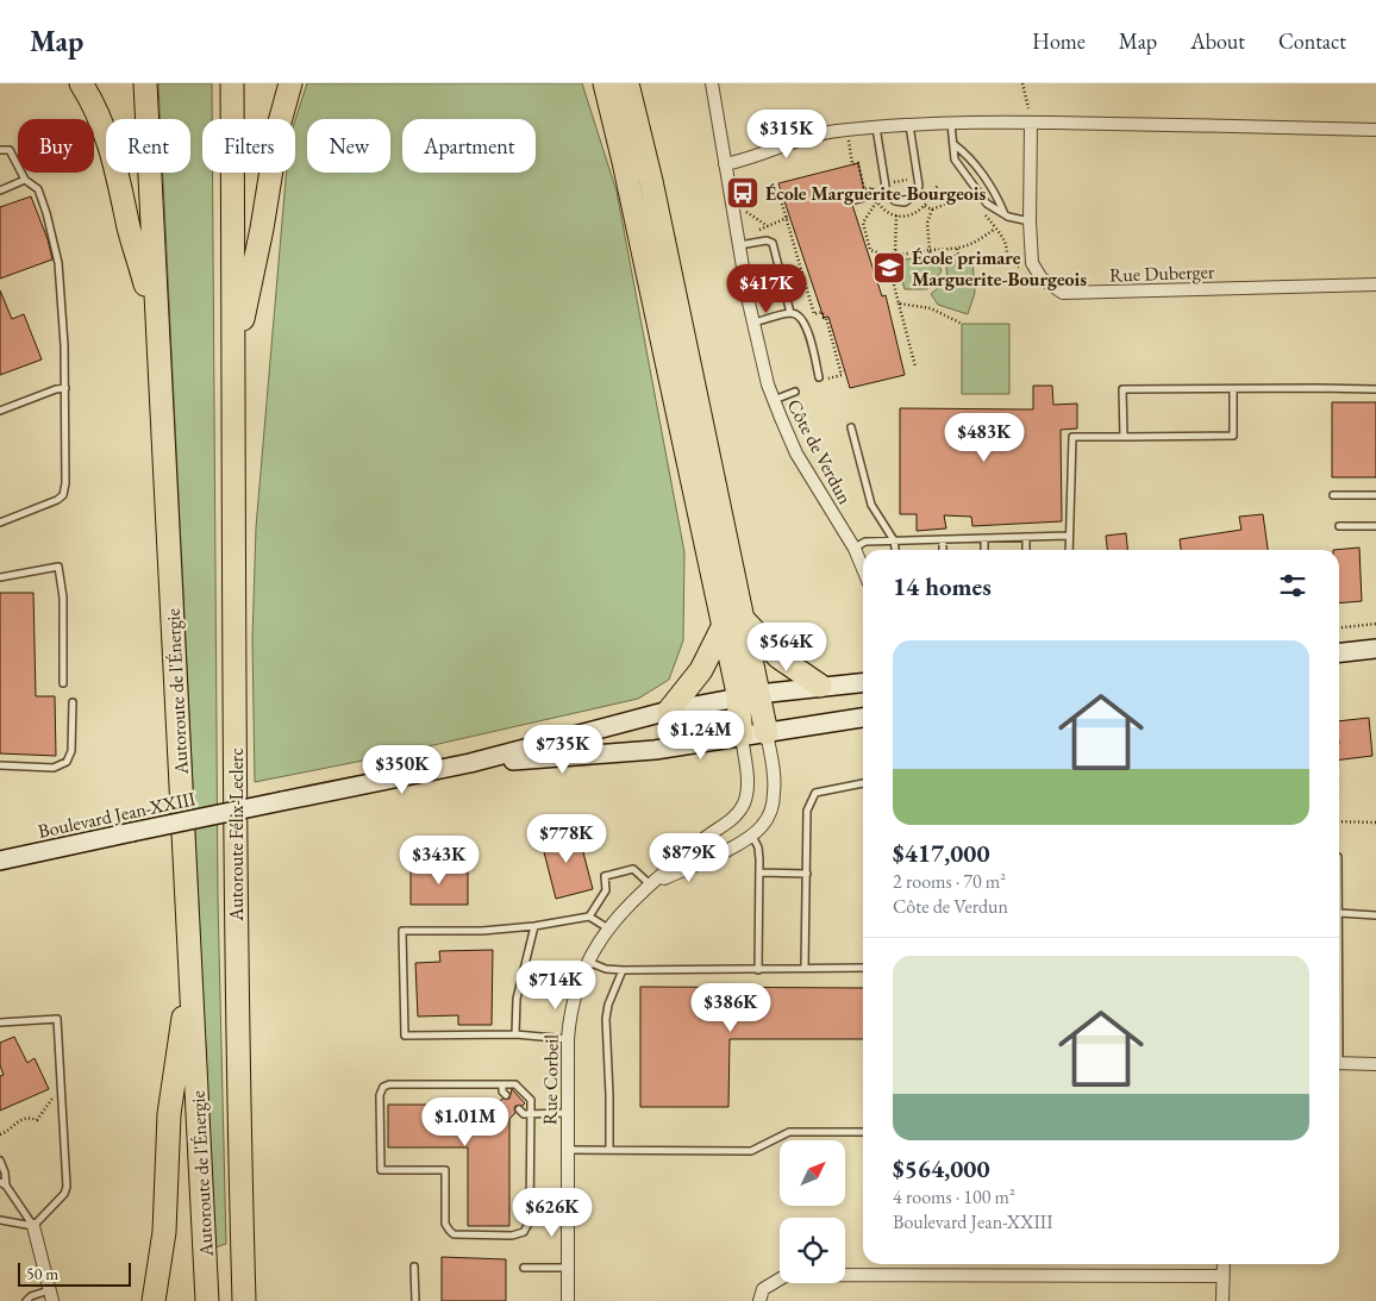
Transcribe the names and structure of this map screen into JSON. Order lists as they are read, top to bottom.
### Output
{
  "streets": {
    "highway": ["Autoroute de l'Énergie", "Autoroute Félix-Leclerc"],
    "street": [
      "Rue Duberger",
      "Côte de Verdun",
      "Boulevard Jean-XXIII",
      "Rue Corbeil"
    ]
  },
  "crossings": [
    ["Boulevard Jean-XXIII", "Rue Corbeil"]
  ],
  "places": {
    "bus stop": ["École Marguerite-Bourgeois"],
    "school or university": ["École primare Marguerite-Bourgeois"]
  },
  "scale_bar": "50 m",
  "north": "top right",
  "page": {
    "header": "Map",
    "nav": [
      "Home",
      "Map",
      "About",
      "Contact"
    ],
    "price": [
      "$315K",
      "$417K",
      "$483K",
      "$564K",
      "$1.24M",
      "$735K",
      "$350K",
      "$778K",
      "$879K",
      "$343K",
      "$714K",
      "$386K",
      "$1.01M",
      "$626K"
    ],
    "chip": [
      "Buy",
      "Rent",
      "Filters",
      "New",
      "Apartment"
    ],
    "heading": "14 homes",
    "list": [
      {
        "name": "$417,000",
        "note": "2 rooms · 70 m² · Côte de Verdun"
      },
      {
        "name": "$564,000",
        "note": "4 rooms · 100 m² · Boulevard Jean-XXIII"
      }
    ],
    "scale": "50 m"
  }
}
